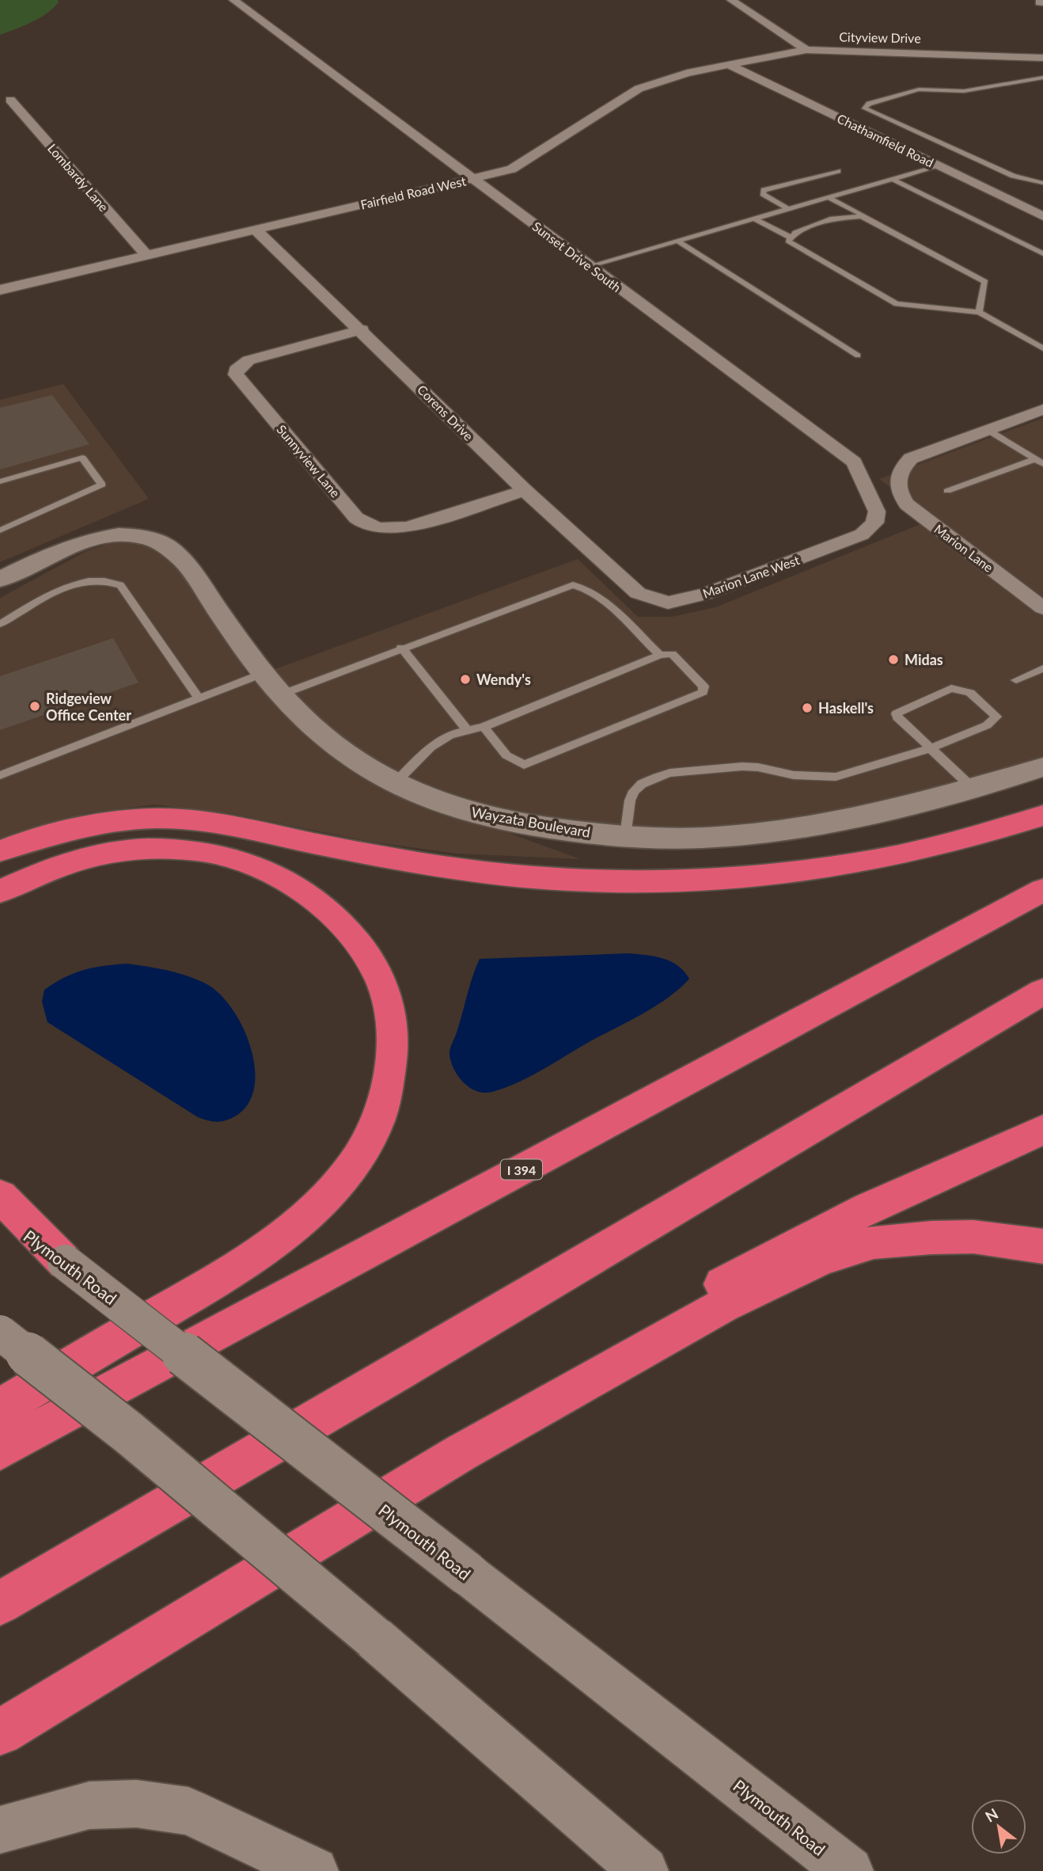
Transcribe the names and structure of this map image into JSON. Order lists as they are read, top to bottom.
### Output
{
  "streets": {
    "highway": ["I 394"],
    "street": [
      "Cityview Drive",
      "Chathamfield Road",
      "Lombardy Lane",
      "Fairfield Road West",
      "Sunset Drive South",
      "Corens Drive",
      "Sunnyview Lane",
      "Marion Lane",
      "Marion Lane West",
      "Wayzata Boulevard",
      "Plymouth Road"
    ]
  },
  "crossings": [
    ["Cityview Drive", "Fairfield Road West"],
    ["Chathamfield Road", "Fairfield Road West"],
    ["Lombardy Lane", "Fairfield Road West"],
    ["Fairfield Road West", "Sunset Drive South"],
    ["Fairfield Road West", "Corens Drive"],
    ["Sunset Drive South", "Marion Lane West"],
    ["Corens Drive", "Sunnyview Lane"],
    ["Corens Drive", "Marion Lane West"]
  ],
  "places": [
    "Midas",
    "Wendy's",
    "Ridgeview Office Center",
    "Haskell's"
  ],
  "north": "top left"
}
